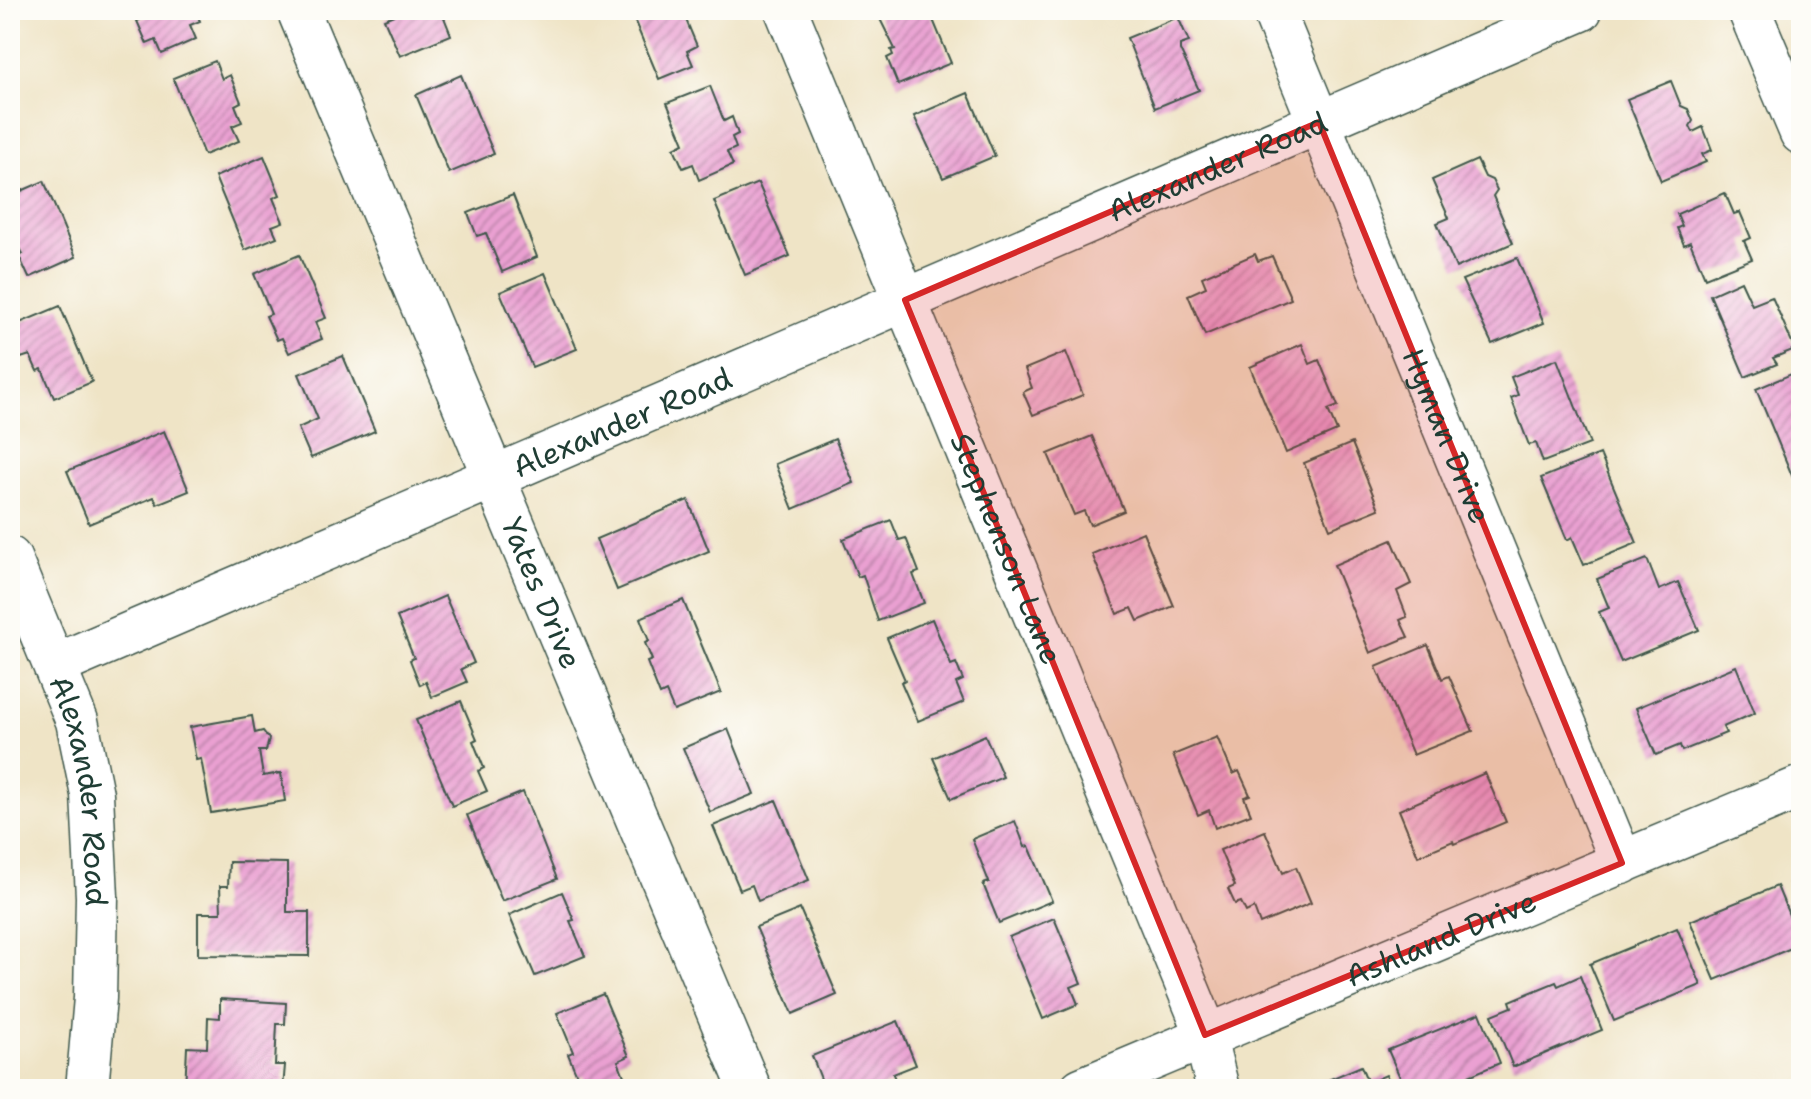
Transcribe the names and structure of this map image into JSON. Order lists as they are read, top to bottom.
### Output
{
  "streets": {
    "street": [
      "Alexander Road",
      "Hyman Drive",
      "Stephenson Lane",
      "Yates Drive",
      "Ashland Drive"
    ]
  },
  "crossings": [
    ["Alexander Road", "Hyman Drive"],
    ["Alexander Road", "Stephenson Lane"],
    ["Alexander Road", "Yates Drive"],
    ["Hyman Drive", "Ashland Drive"],
    ["Stephenson Lane", "Ashland Drive"]
  ]
}
